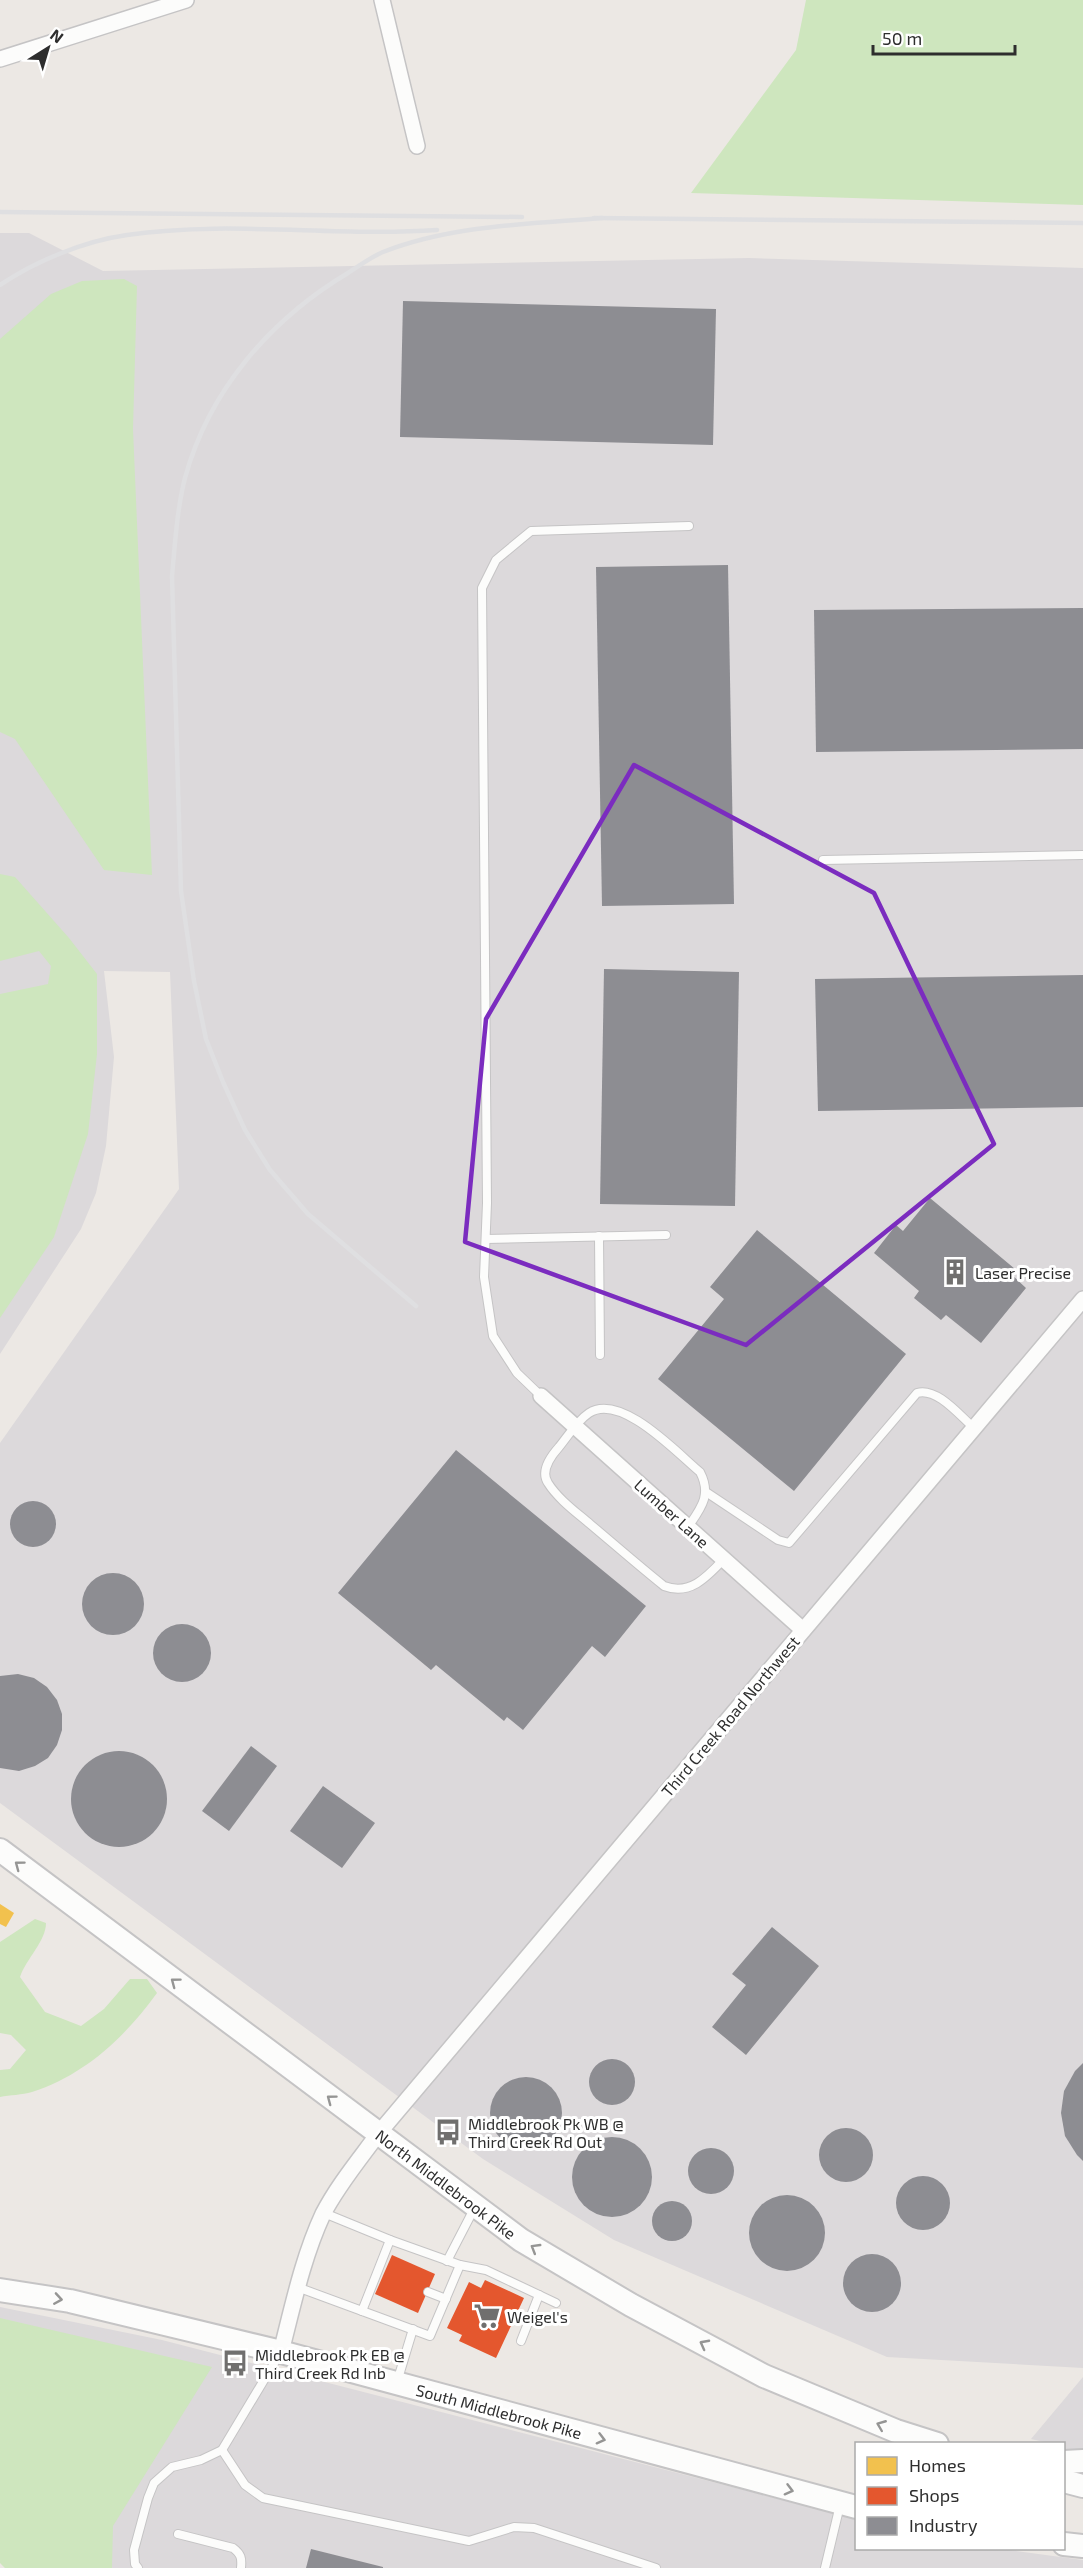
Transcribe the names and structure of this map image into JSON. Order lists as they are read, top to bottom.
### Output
{
  "streets": {
    "main road": ["North Middlebrook Pike", "South Middlebrook Pike"],
    "street": ["Lumber Lane", "Third Creek Road Northwest"]
  },
  "crossings": [
    ["Lumber Lane", "Third Creek Road Northwest"],
    ["Third Creek Road Northwest", "North Middlebrook Pike"],
    ["Third Creek Road Northwest", "South Middlebrook Pike"]
  ],
  "one_way": ["North Middlebrook Pike", "South Middlebrook Pike"],
  "places": {
    "building": ["Laser Precise"],
    "bus stop": ["Middlebrook Pk WB @ Third Creek Rd Out", "Middlebrook Pk EB @ Third Creek Rd Inb"],
    "supermarket": ["Weigel's"]
  },
  "legend": ["Homes", "Shops", "Industry"],
  "scale_bar": "50 m",
  "north": "top right"
}
